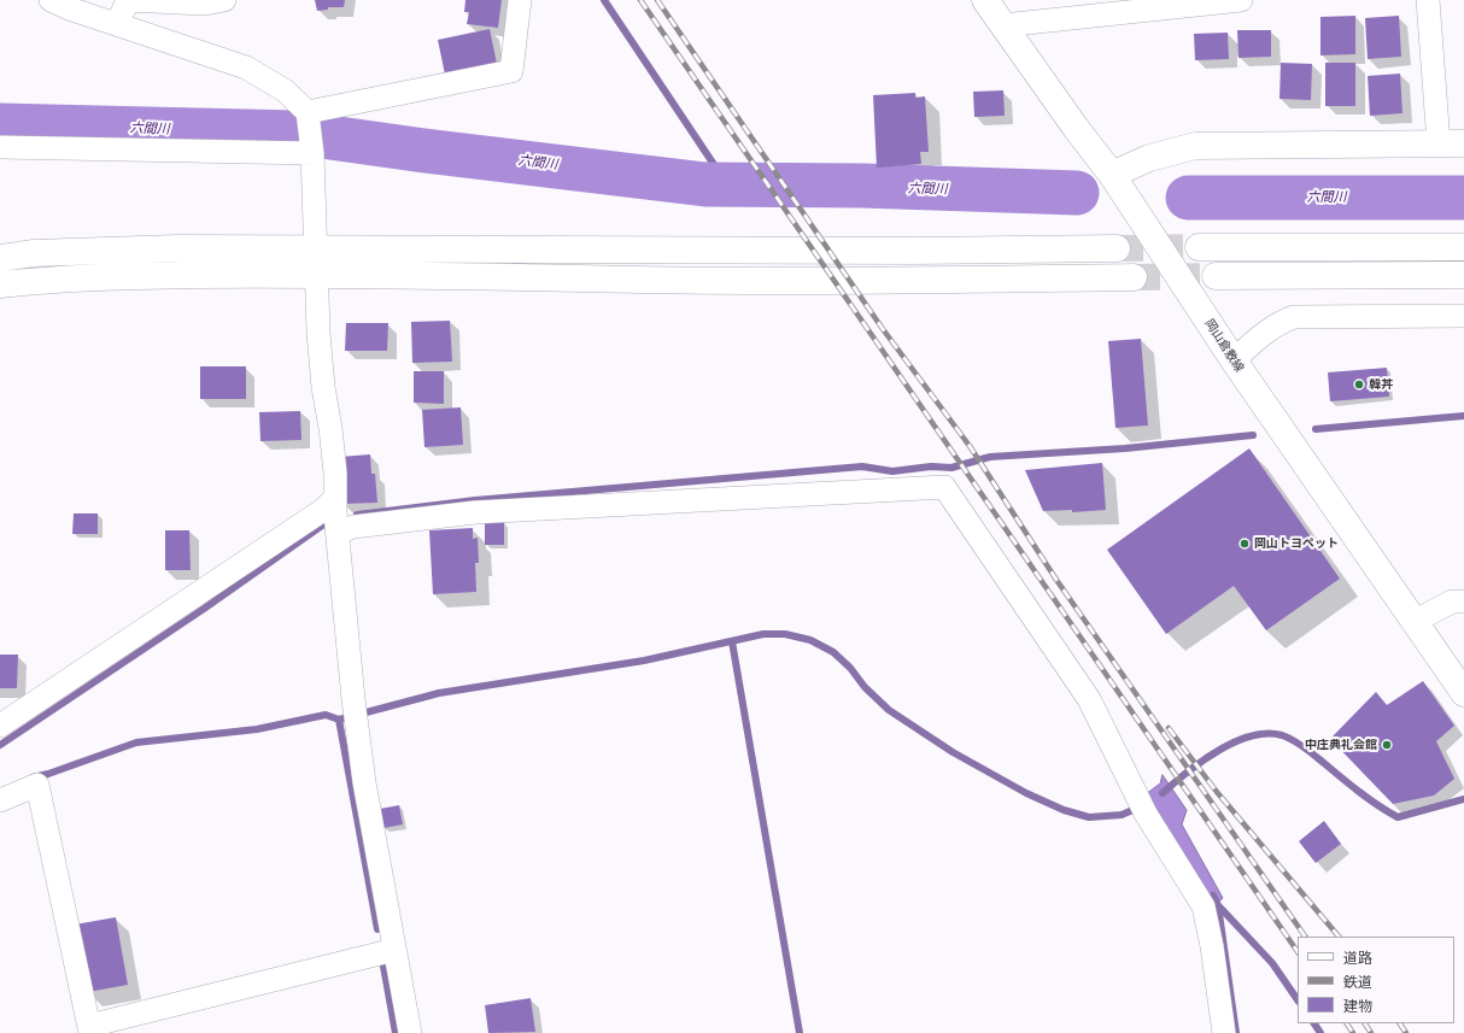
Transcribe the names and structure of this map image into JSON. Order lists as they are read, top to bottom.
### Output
{
  "streets": {
    "street": ["岡山倉敷線"]
  },
  "water": ["六間川"],
  "places": ["韓丼", "岡山トヨペット", "中庄典礼会館"],
  "legend": ["道路", "鉄道", "建物"]
}
